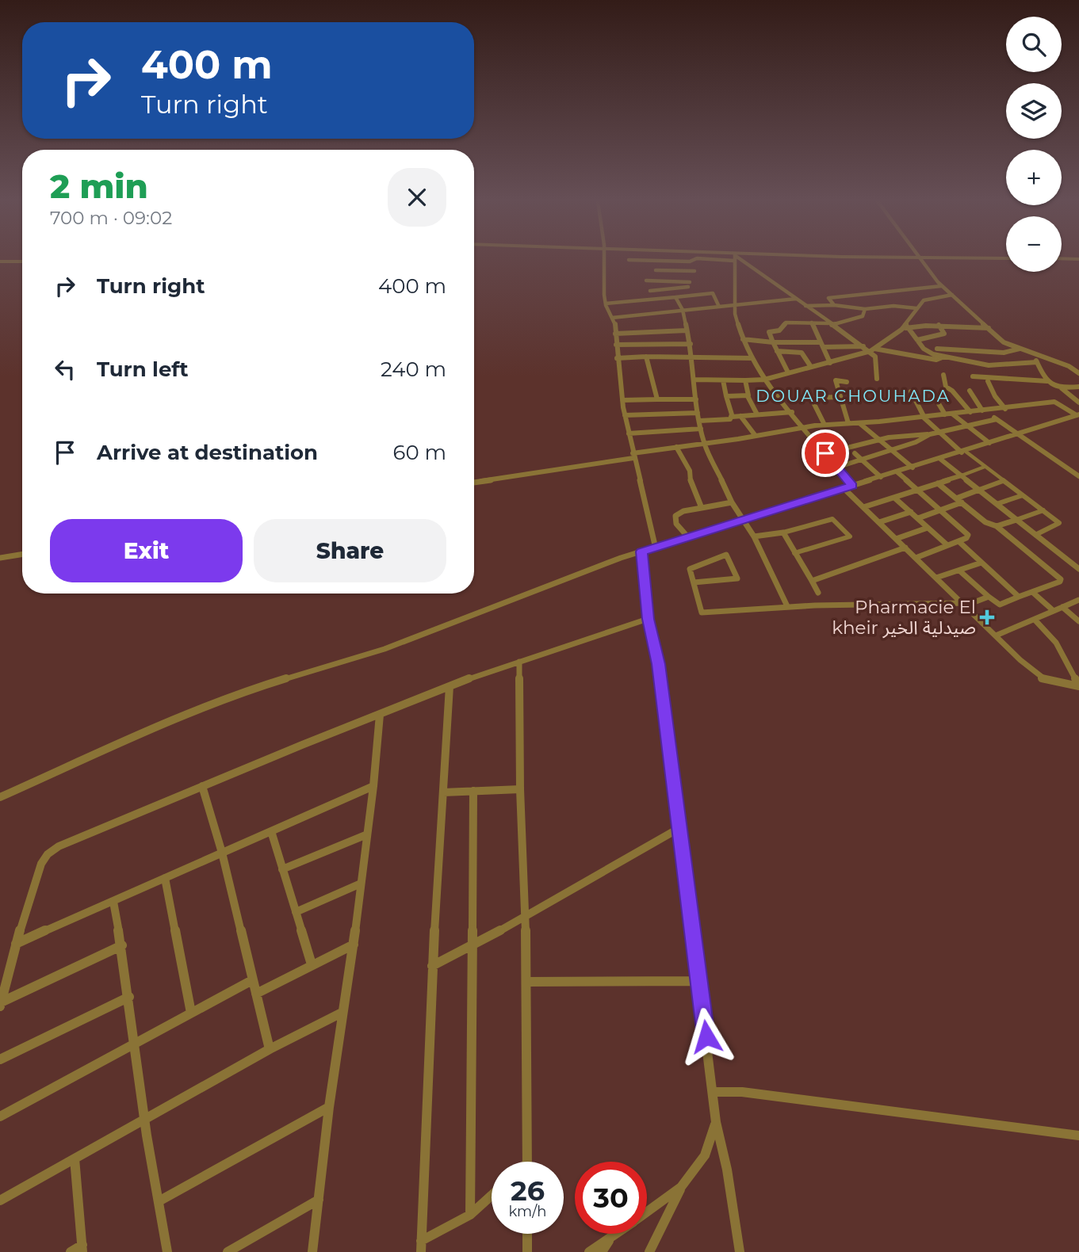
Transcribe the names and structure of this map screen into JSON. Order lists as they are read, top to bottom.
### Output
{
  "districts": ["DOUAR CHOUHADA"],
  "places": {
    "health": ["Pharmacie El kheir صيدلية الخير"]
  },
  "page": {
    "map_buttons": ["+", "−"],
    "turn": ["400 m", "Turn right"],
    "heading": ["2 min", "700 m · 09:02"],
    "list": [
      {
        "name": "Turn right",
        "value": "400 m"
      },
      {
        "name": "Turn left",
        "value": "240 m"
      },
      {
        "name": "Arrive at destination",
        "value": "60 m"
      }
    ],
    "buttons": ["Exit", "Share"],
    "speed": "26 km/h",
    "limit": "30"
  }
}
